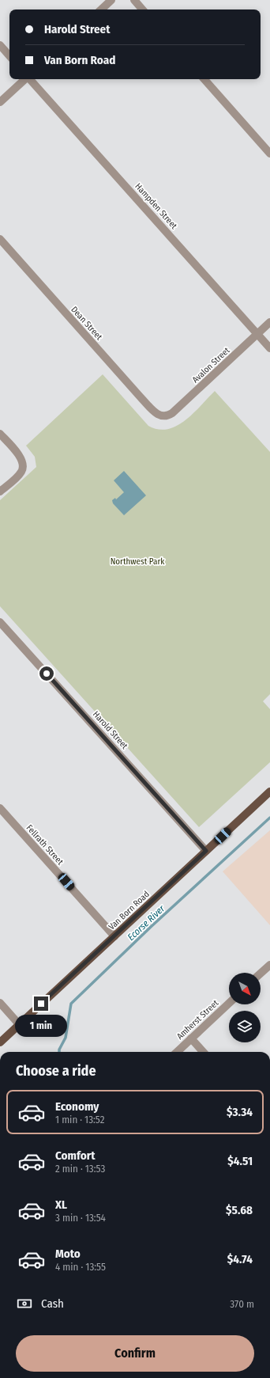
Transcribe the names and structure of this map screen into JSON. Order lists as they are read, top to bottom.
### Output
{
  "streets": {
    "main road": ["Van Born Road"],
    "street": [
      "Hampden Street",
      "Dean Street",
      "Avalon Street",
      "Harold Street",
      "Fellrath Street",
      "Amherst Street"
    ]
  },
  "crossings": [
    ["Hampden Street", "Avalon Street"],
    ["Dean Street", "Avalon Street"],
    ["Harold Street", "Van Born Road"],
    ["Fellrath Street", "Van Born Road"]
  ],
  "water": ["Ecorse River"],
  "parks": ["Northwest Park"],
  "north": "bottom right",
  "page": {
    "banner": ["Harold Street", "Van Born Road"],
    "bubble": "1 min",
    "heading": "Choose a ride",
    "list": [
      {
        "name": "Economy",
        "note": "1 min · 13:52",
        "value": "$3.34"
      },
      {
        "name": "Comfort",
        "note": "2 min · 13:53",
        "value": "$4.51"
      },
      {
        "name": "XL",
        "note": "3 min · 13:54",
        "value": "$5.68"
      },
      {
        "name": "Moto",
        "note": "4 min · 13:55",
        "value": "$4.74"
      }
    ],
    "pay": ["Cash", "370 m"],
    "buttons": "Confirm"
  }
}
